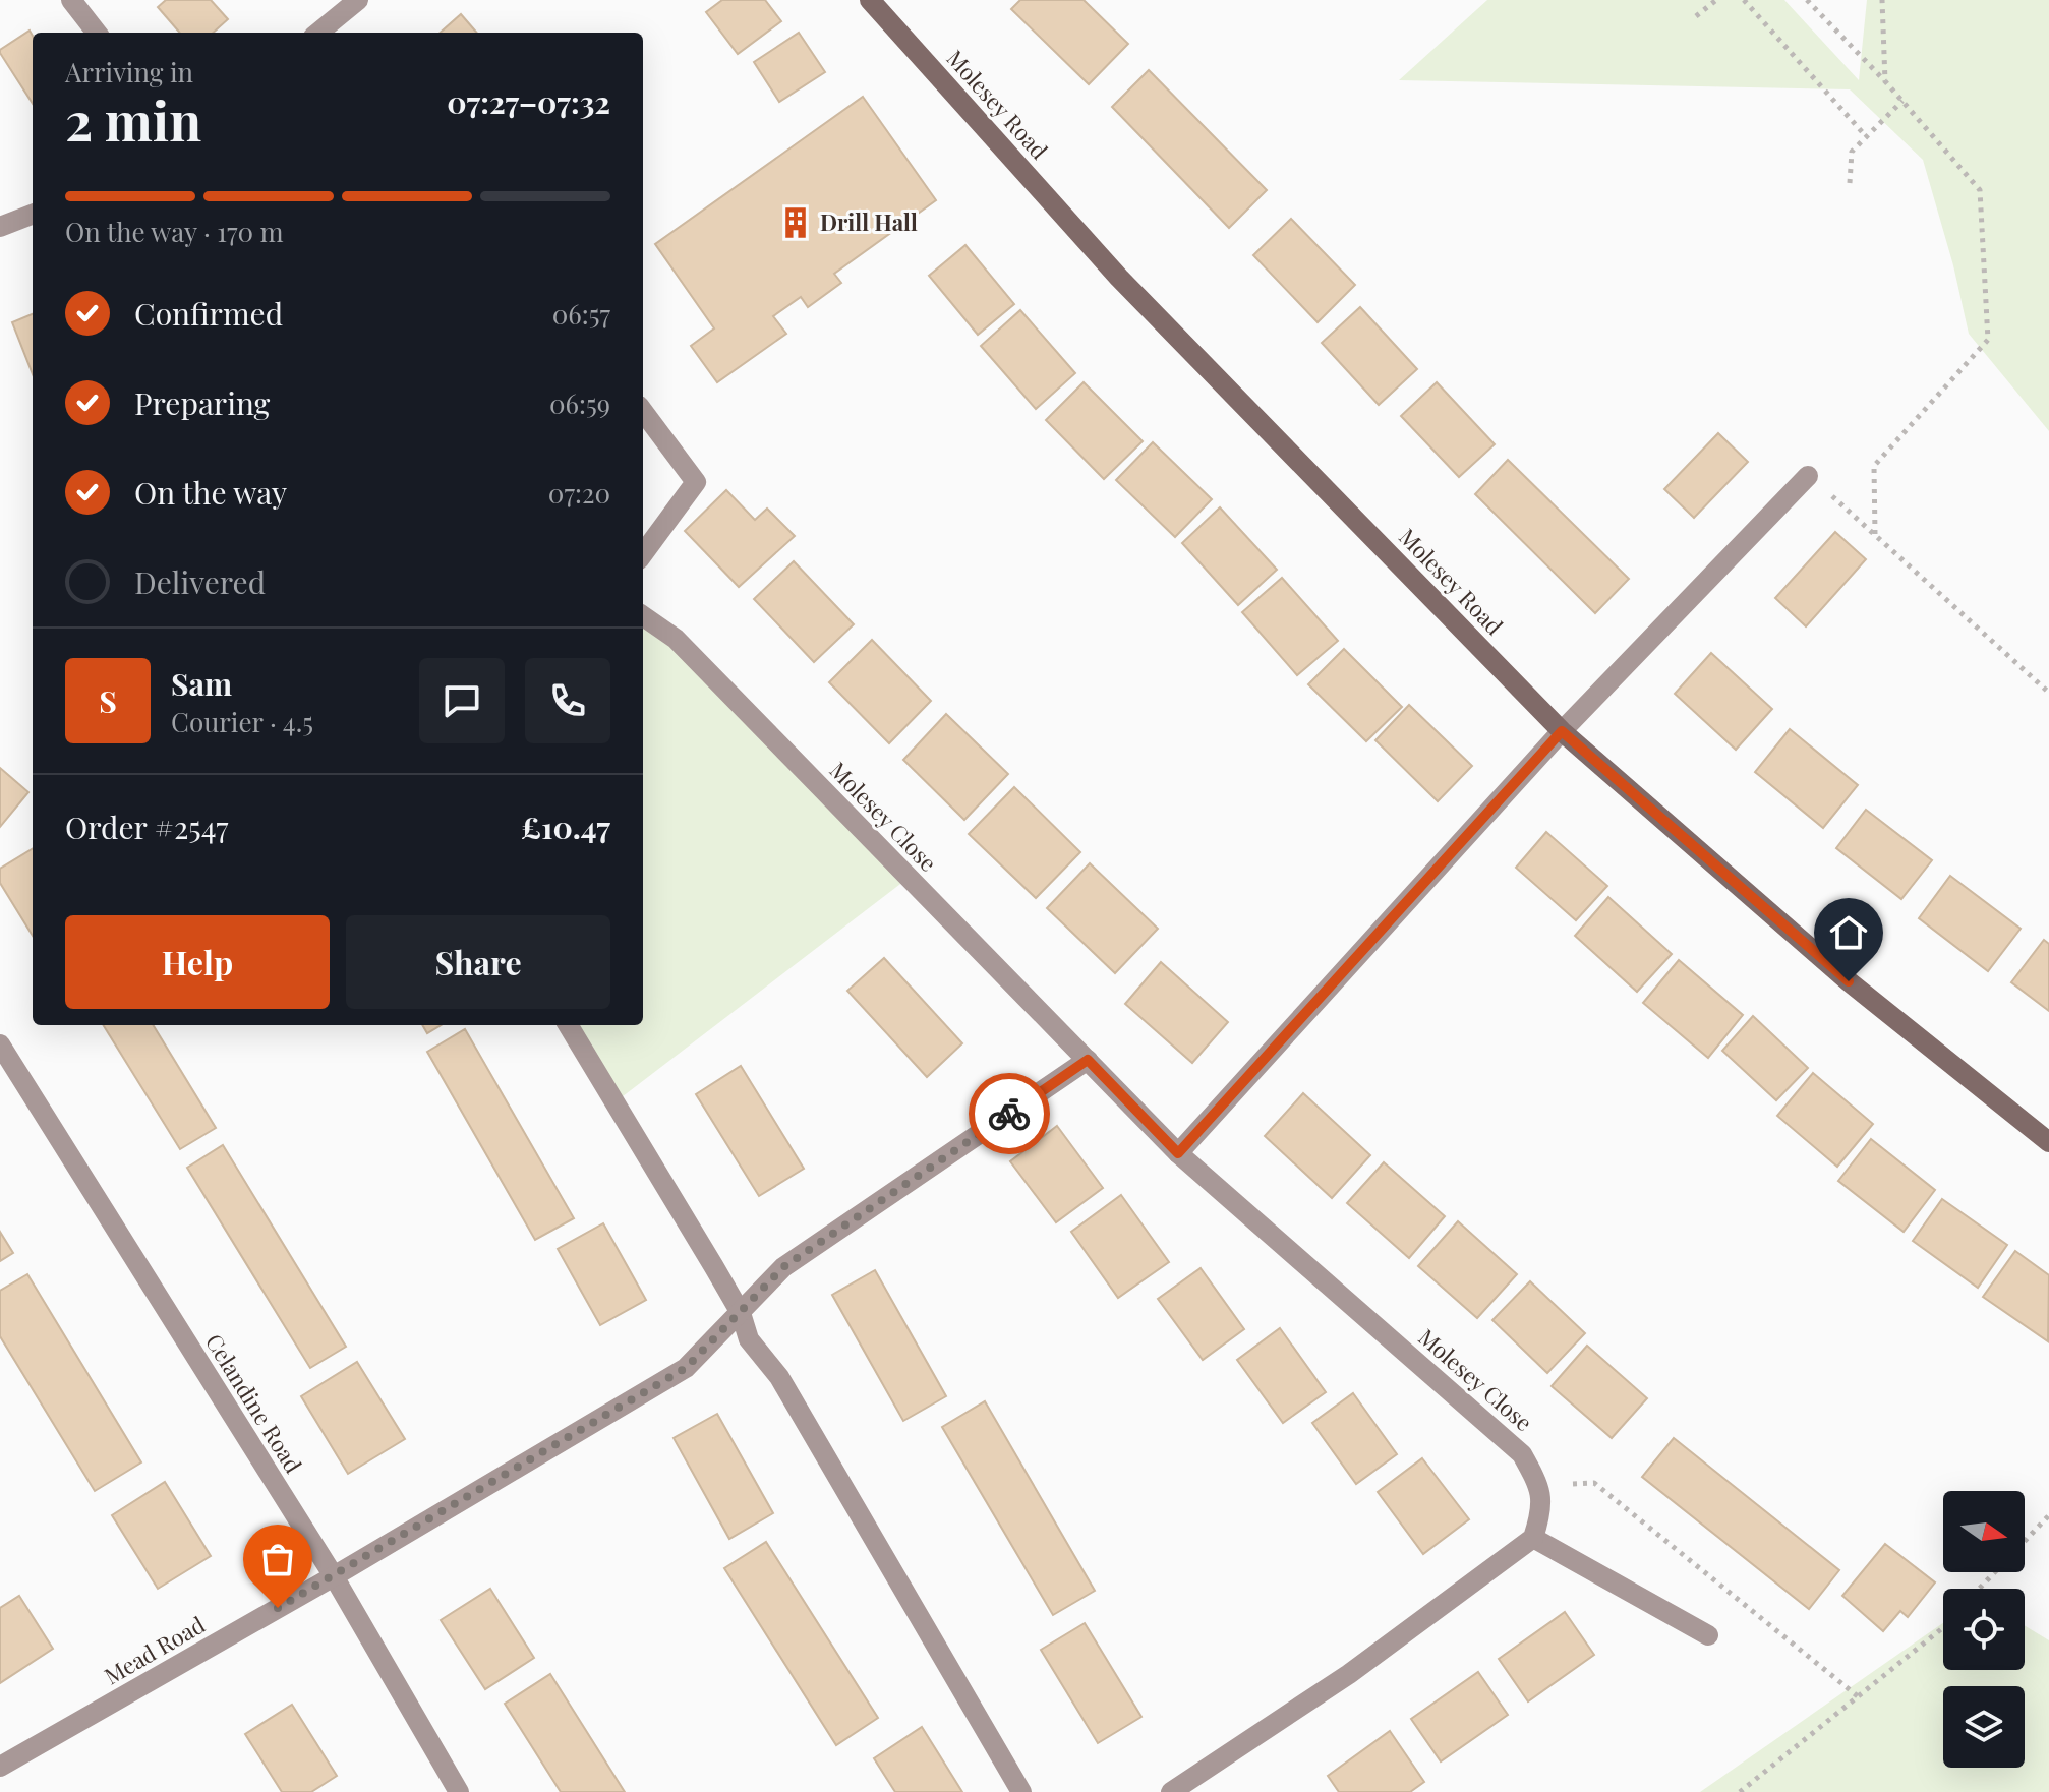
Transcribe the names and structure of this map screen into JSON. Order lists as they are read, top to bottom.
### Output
{
  "streets": {
    "street": [
      "Molesey Road",
      "Molesey Close",
      "Celandine Road",
      "Mead Road"
    ]
  },
  "crossings": [
    ["Celandine Road", "Mead Road"]
  ],
  "places": {
    "building": ["Drill Hall"]
  },
  "north": "right",
  "page": {
    "heading": ["2 min", "Arriving in", "07:27–07:32"],
    "panel": [
      "Sam",
      "Courier · 4.5",
      "Order #2547",
      "£10.47"
    ],
    "bar": "On the way · 170 m",
    "list": [
      ["Confirmed", "06:57"],
      ["Preparing", "06:59"],
      ["On the way", "07:20"],
      "Delivered"
    ],
    "round": "S",
    "buttons": ["Help", "Share"]
  }
}
